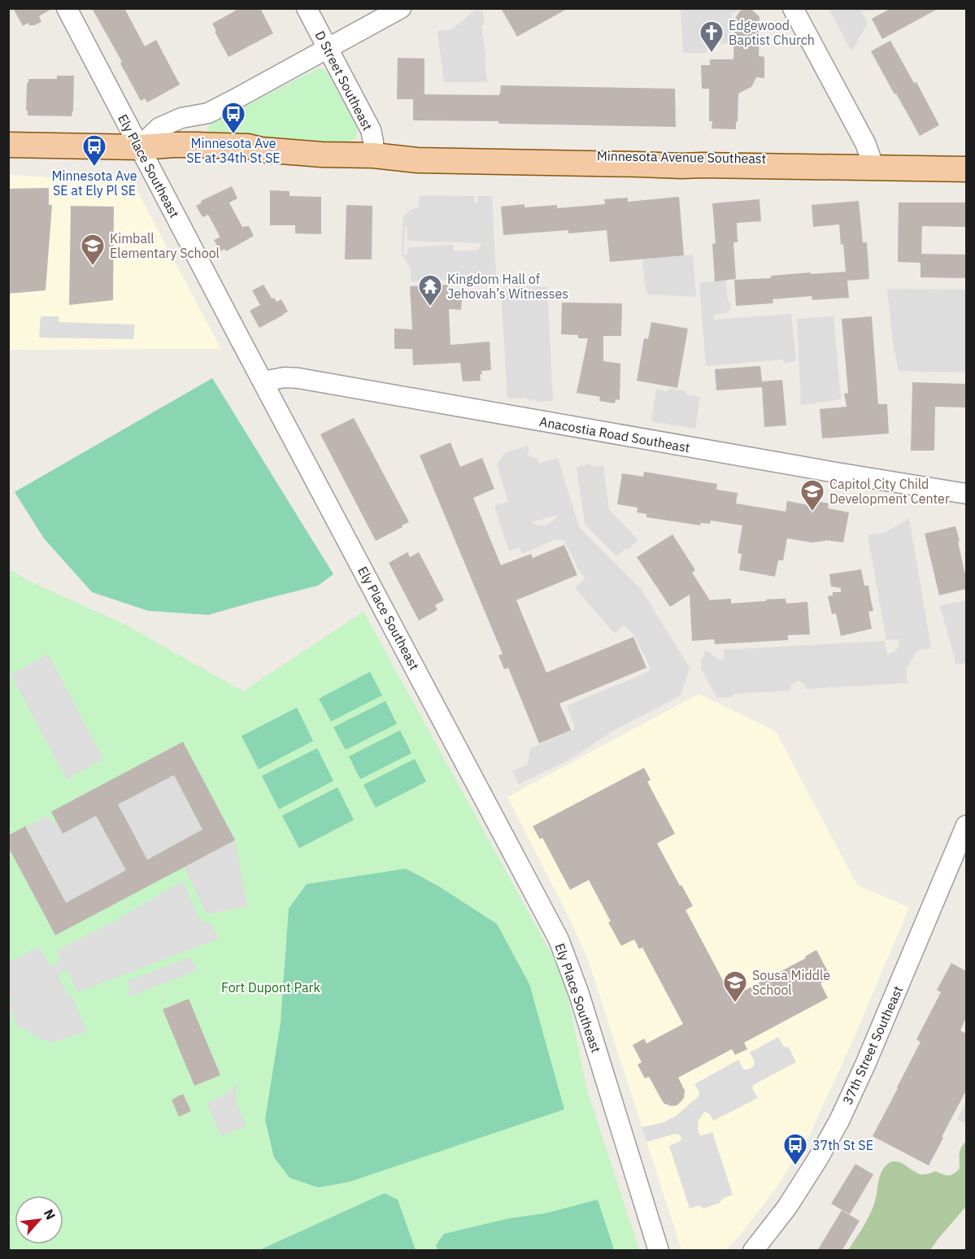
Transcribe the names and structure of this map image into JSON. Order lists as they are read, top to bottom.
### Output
{
  "streets": {
    "main road": ["Minnesota Avenue Southeast"],
    "street": [
      "D Street Southeast",
      "Ely Place Southeast",
      "Anacostia Road Southeast",
      "37th Street Southeast"
    ]
  },
  "crossings": [
    ["D Street Southeast", "Minnesota Avenue Southeast"],
    ["Minnesota Avenue Southeast", "Ely Place Southeast"],
    ["Ely Place Southeast", "Anacostia Road Southeast"]
  ],
  "parks": ["Fort Dupont Park"],
  "places": {
    "church": ["Edgewood Baptist Church"],
    "bus stop": ["Minnesota Ave SE at 34th St SE", "Minnesota Ave SE at Ely Pl SE", "37th St SE"],
    "school or university": ["Kimball Elementary School", "Capitol City Child Development Center", "Sousa Middle School"],
    "temple": ["Kingdom Hall of Jehovah’s Witnesses"]
  },
  "north": "top right"
}
